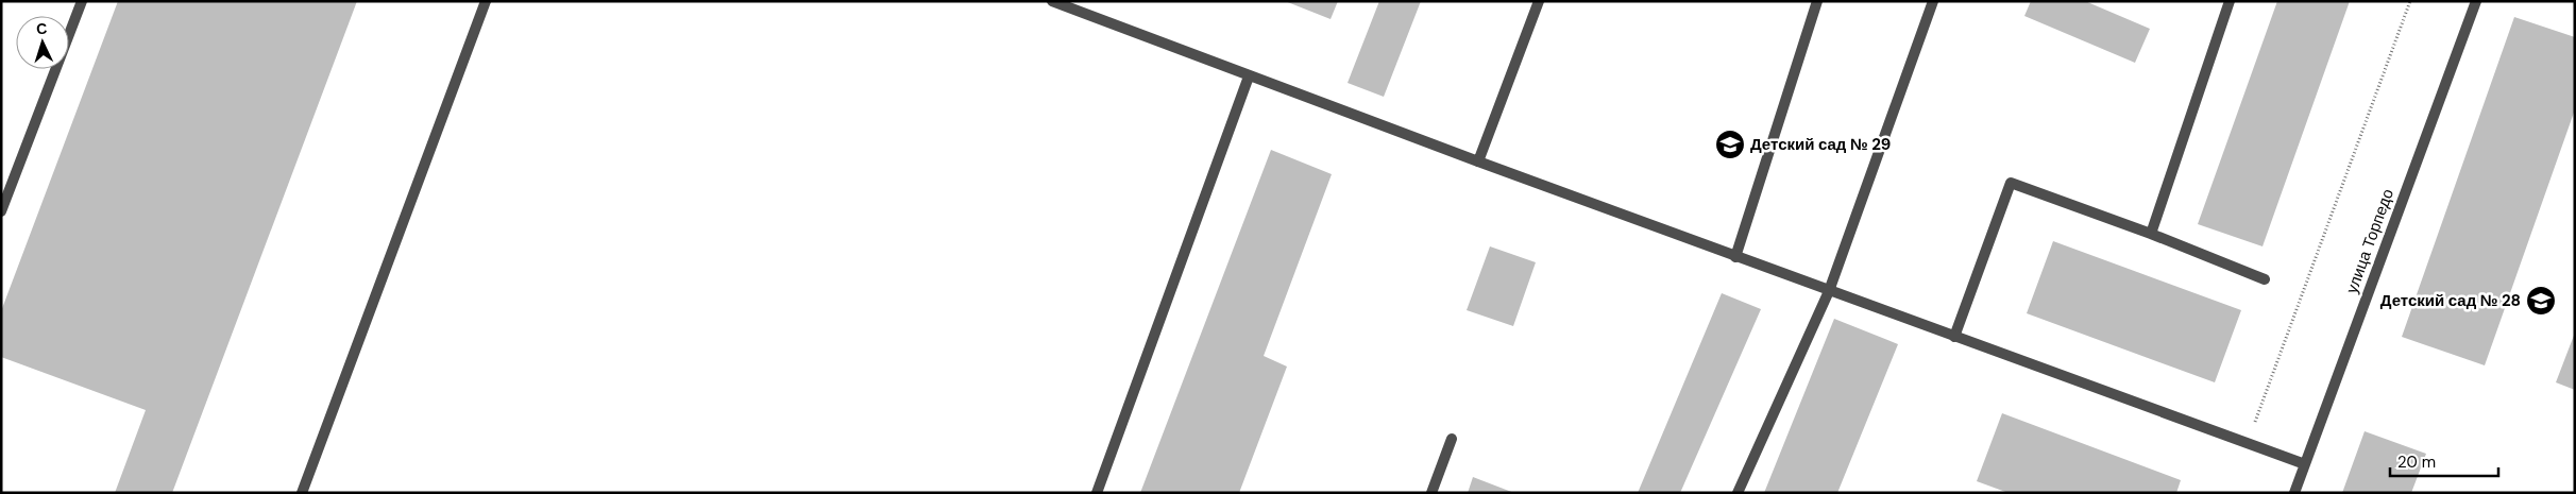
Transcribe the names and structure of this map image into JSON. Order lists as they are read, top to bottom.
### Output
{
  "streets": {
    "street": ["улица Торпедо"]
  },
  "places": {
    "school or university": ["Детский сад № 29", "Детский сад № 28"]
  },
  "scale_bar": "20 m",
  "north": "top"
}
